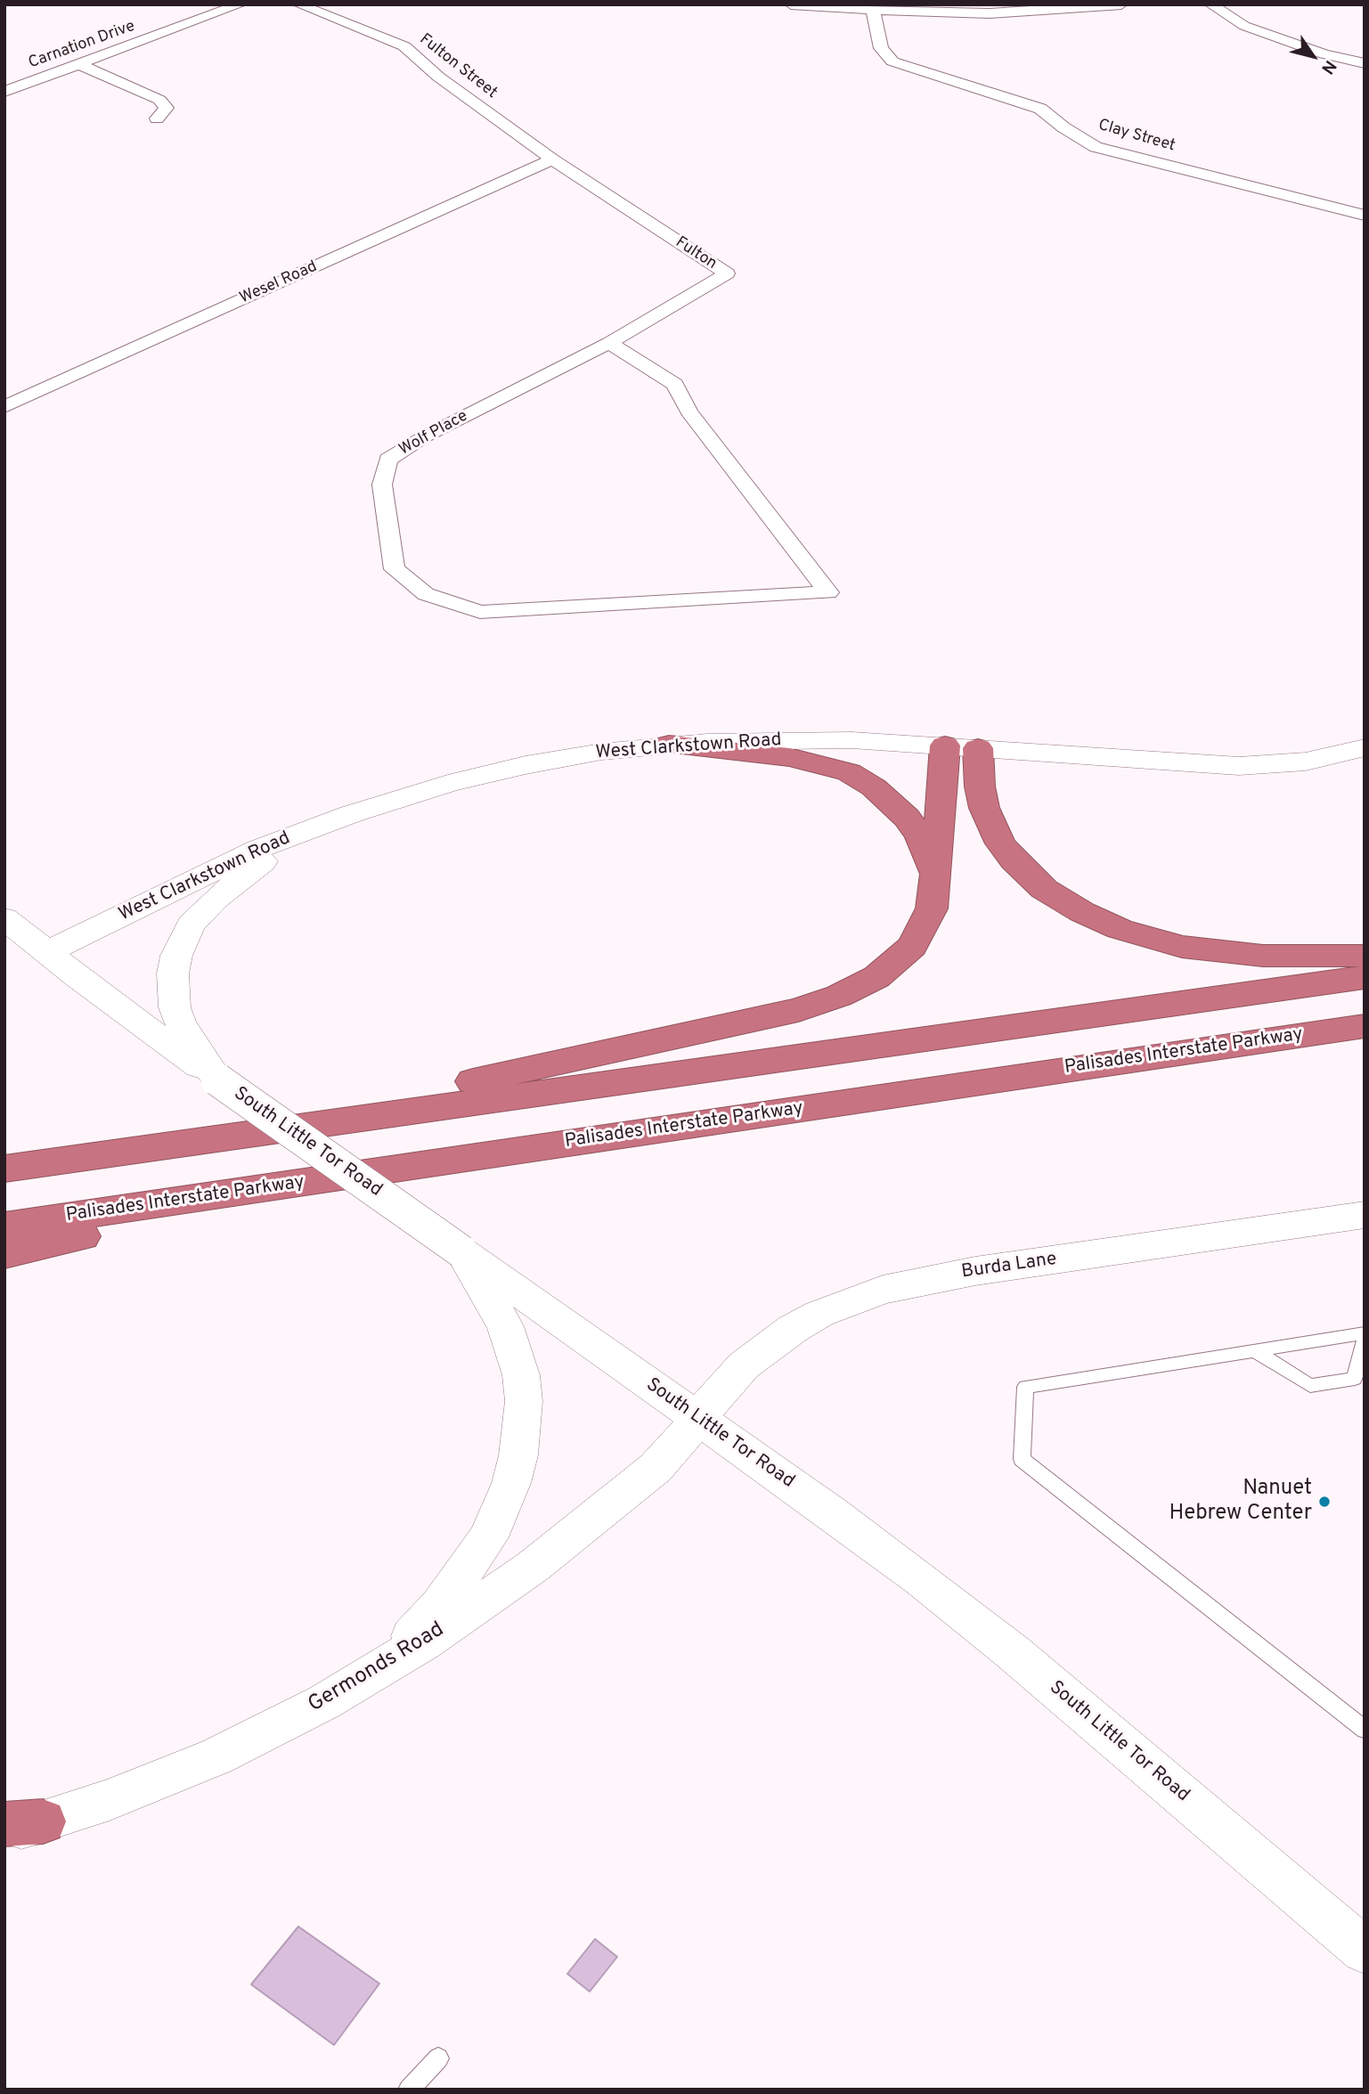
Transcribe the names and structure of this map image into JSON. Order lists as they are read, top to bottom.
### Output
{
  "streets": {
    "highway": ["Palisades Interstate Parkway"],
    "street": [
      "Carnation Drive",
      "Fulton Street",
      "Clay Street",
      "Fulton",
      "Wesel Road",
      "Wolf Place",
      "West Clarkstown Road",
      "South Little Tor Road",
      "Burda Lane",
      "Germonds Road"
    ]
  },
  "crossings": [
    ["Fulton Street", "Fulton"],
    ["Fulton Street", "Wesel Road"],
    ["Fulton", "Wesel Road"],
    ["Fulton", "Wolf Place"],
    ["West Clarkstown Road", "South Little Tor Road"],
    ["South Little Tor Road", "Burda Lane"],
    ["South Little Tor Road", "Germonds Road"],
    ["Burda Lane", "Germonds Road"]
  ],
  "places": ["Nanuet Hebrew Center"],
  "north": "bottom right"
}
